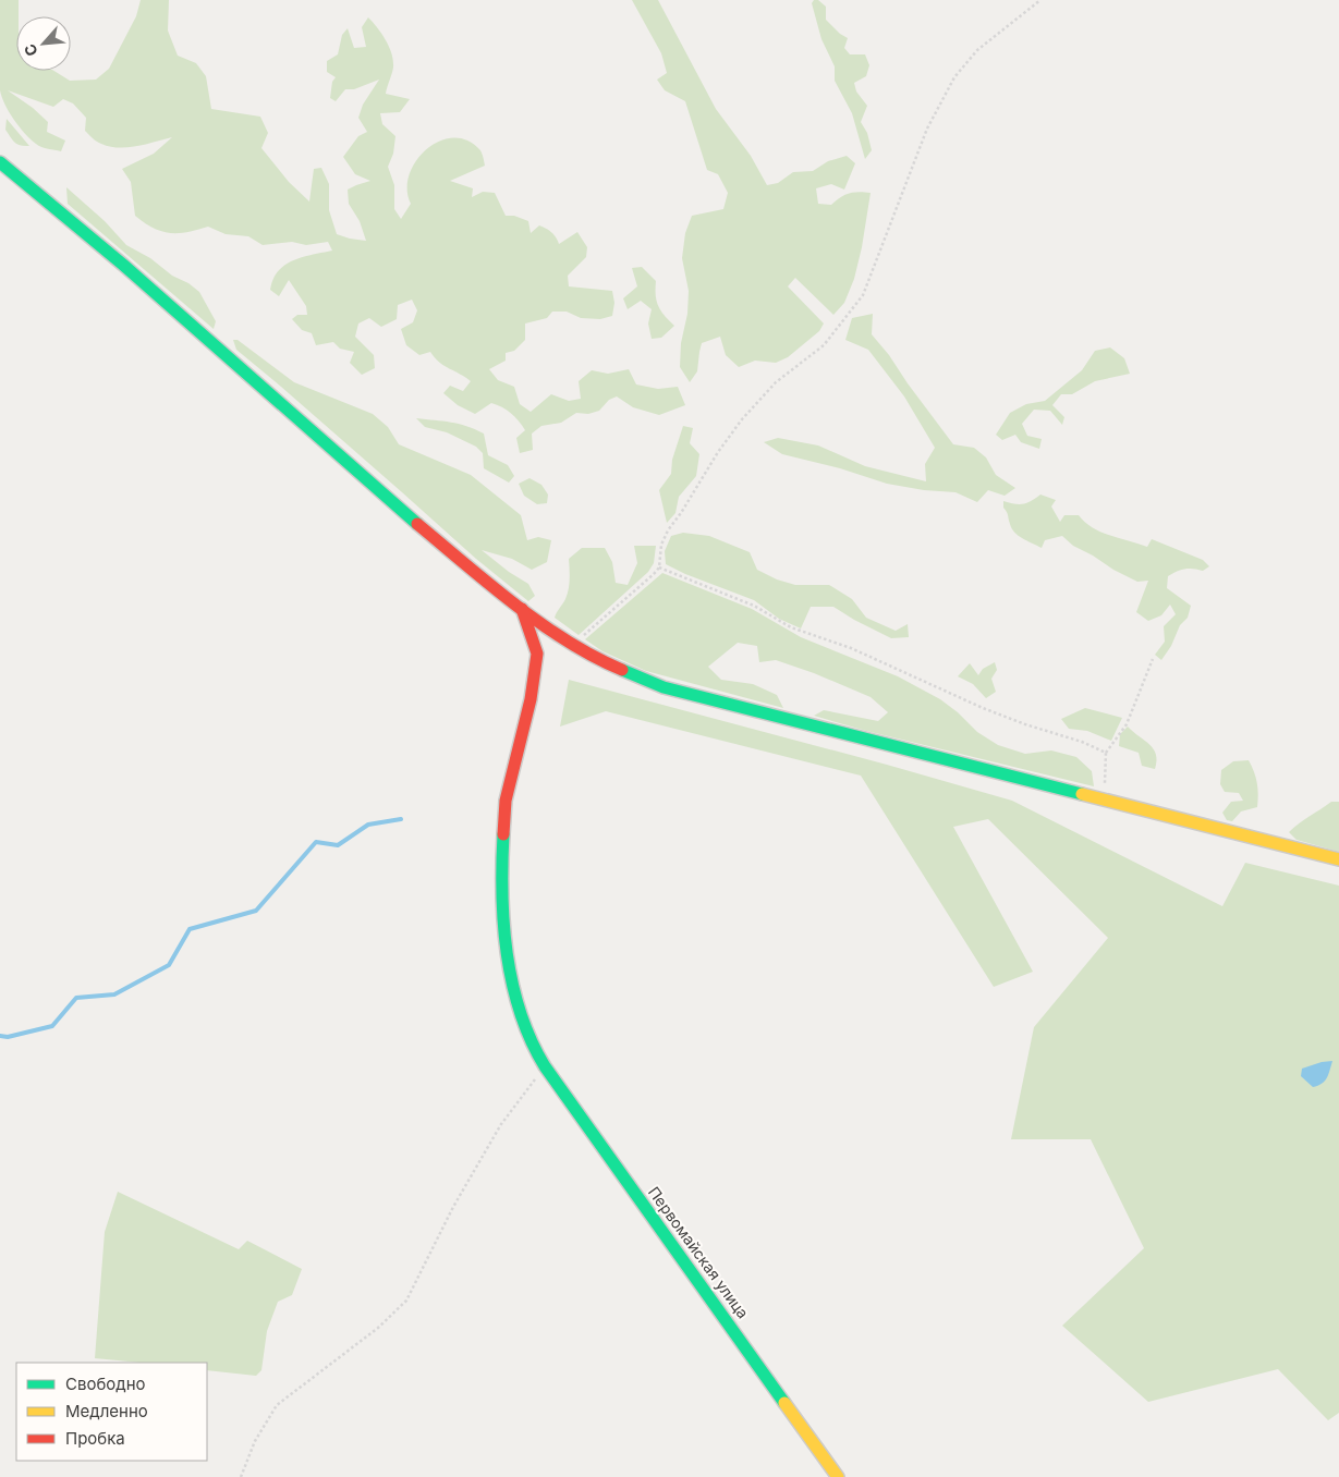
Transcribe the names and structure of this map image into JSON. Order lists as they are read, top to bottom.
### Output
{
  "streets": {
    "main road": ["Первомайская улица"]
  },
  "legend": ["Свободно", "Медленно", "Пробка"],
  "north": "bottom left"
}
